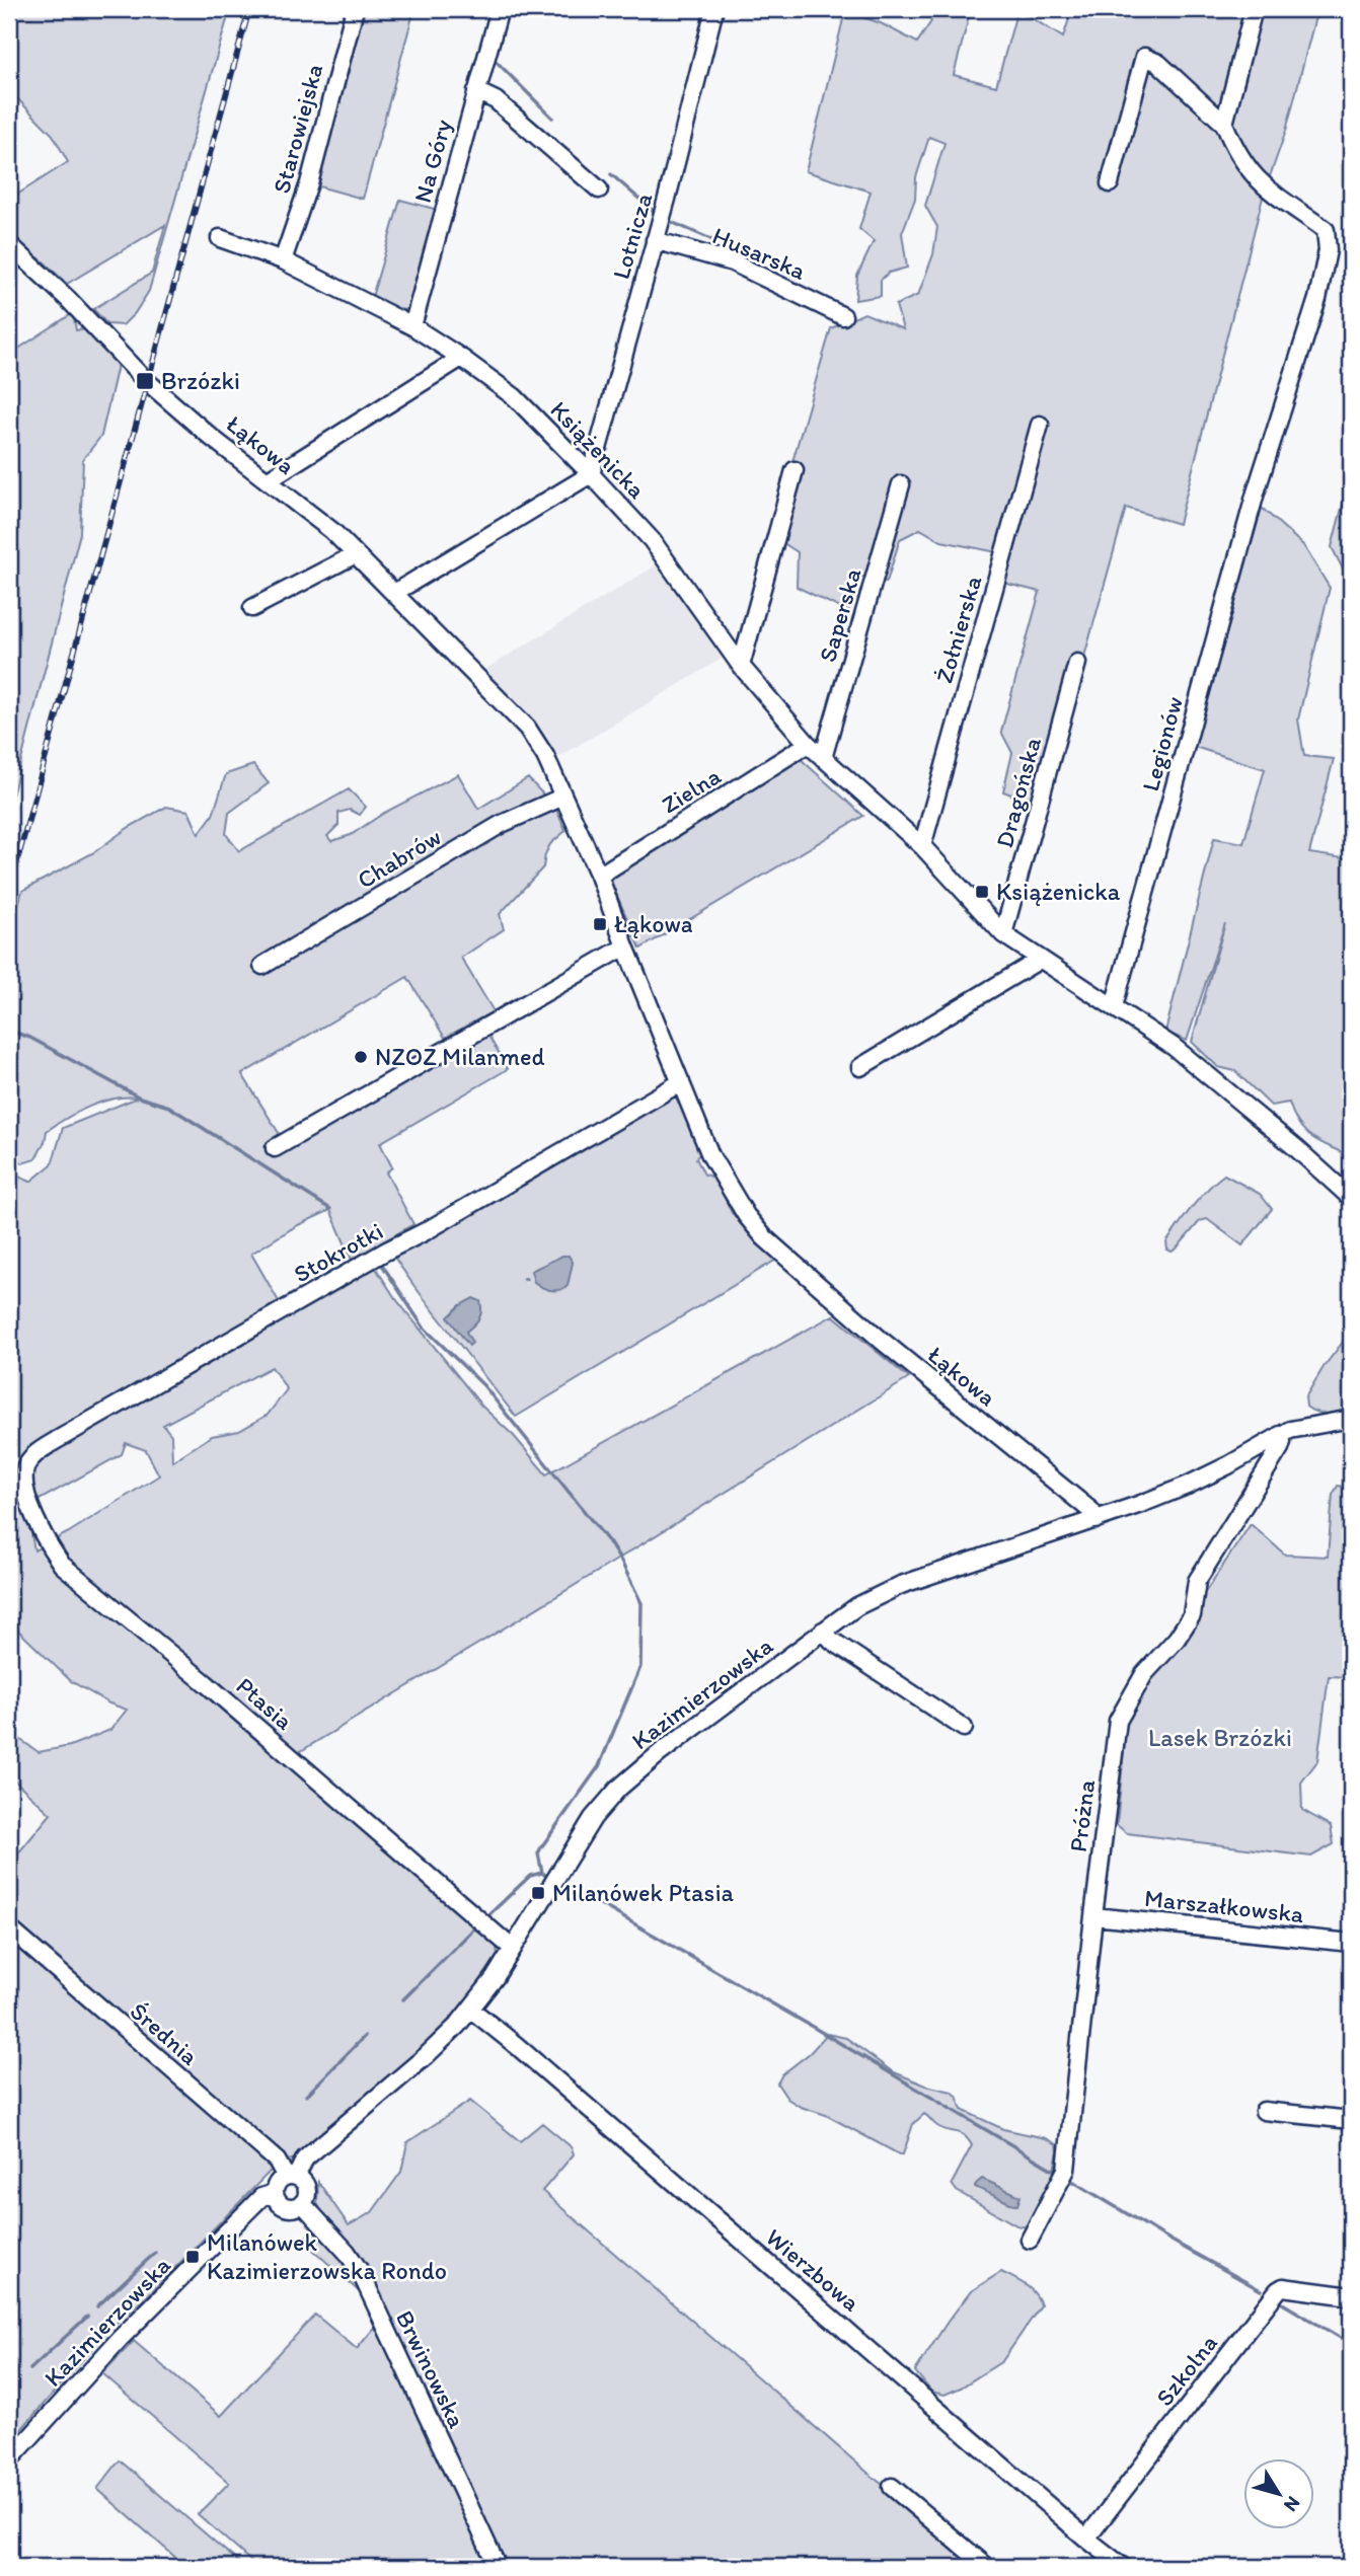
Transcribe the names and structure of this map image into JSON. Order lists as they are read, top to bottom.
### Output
{
  "streets": {
    "street": [
      "Starowiejska",
      "Na Góry",
      "Lotnicza",
      "Husarska",
      "Łąkowa",
      "Książenicka",
      "Saperska",
      "Żołnierska",
      "Legionów",
      "Zielna",
      "Dragońska",
      "Chabrów",
      "Stokrotki",
      "Kazimierzowska",
      "Ptasia",
      "Próżna",
      "Marszałkowska",
      "Średnia",
      "Wierzbowa",
      "Brwinowska",
      "Szkolna"
    ]
  },
  "crossings": [
    ["Starowiejska", "Książenicka"],
    ["Na Góry", "Książenicka"],
    ["Lotnicza", "Husarska"],
    ["Lotnicza", "Książenicka"],
    ["Łąkowa", "Zielna"],
    ["Łąkowa", "Chabrów"],
    ["Łąkowa", "Stokrotki"],
    ["Łąkowa", "Kazimierzowska"],
    ["Książenicka", "Saperska"],
    ["Książenicka", "Żołnierska"],
    ["Książenicka", "Legionów"],
    ["Książenicka", "Zielna"],
    ["Książenicka", "Dragońska"],
    ["Stokrotki", "Ptasia"],
    ["Kazimierzowska", "Ptasia"],
    ["Kazimierzowska", "Próżna"],
    ["Kazimierzowska", "Średnia"],
    ["Kazimierzowska", "Wierzbowa"],
    ["Kazimierzowska", "Brwinowska"],
    ["Próżna", "Marszałkowska"],
    ["Średnia", "Brwinowska"],
    ["Wierzbowa", "Szkolna"]
  ],
  "parks": ["Lasek Brzózki"],
  "places": {
    "transit": [
      "Brzózki",
      "Książenicka",
      "Łąkowa",
      "Milanówek Ptasia",
      "Milanówek Kazimierzowska Rondo"
    ],
    "other": ["NZOZ Milanmed"]
  },
  "north": "bottom right"
}
